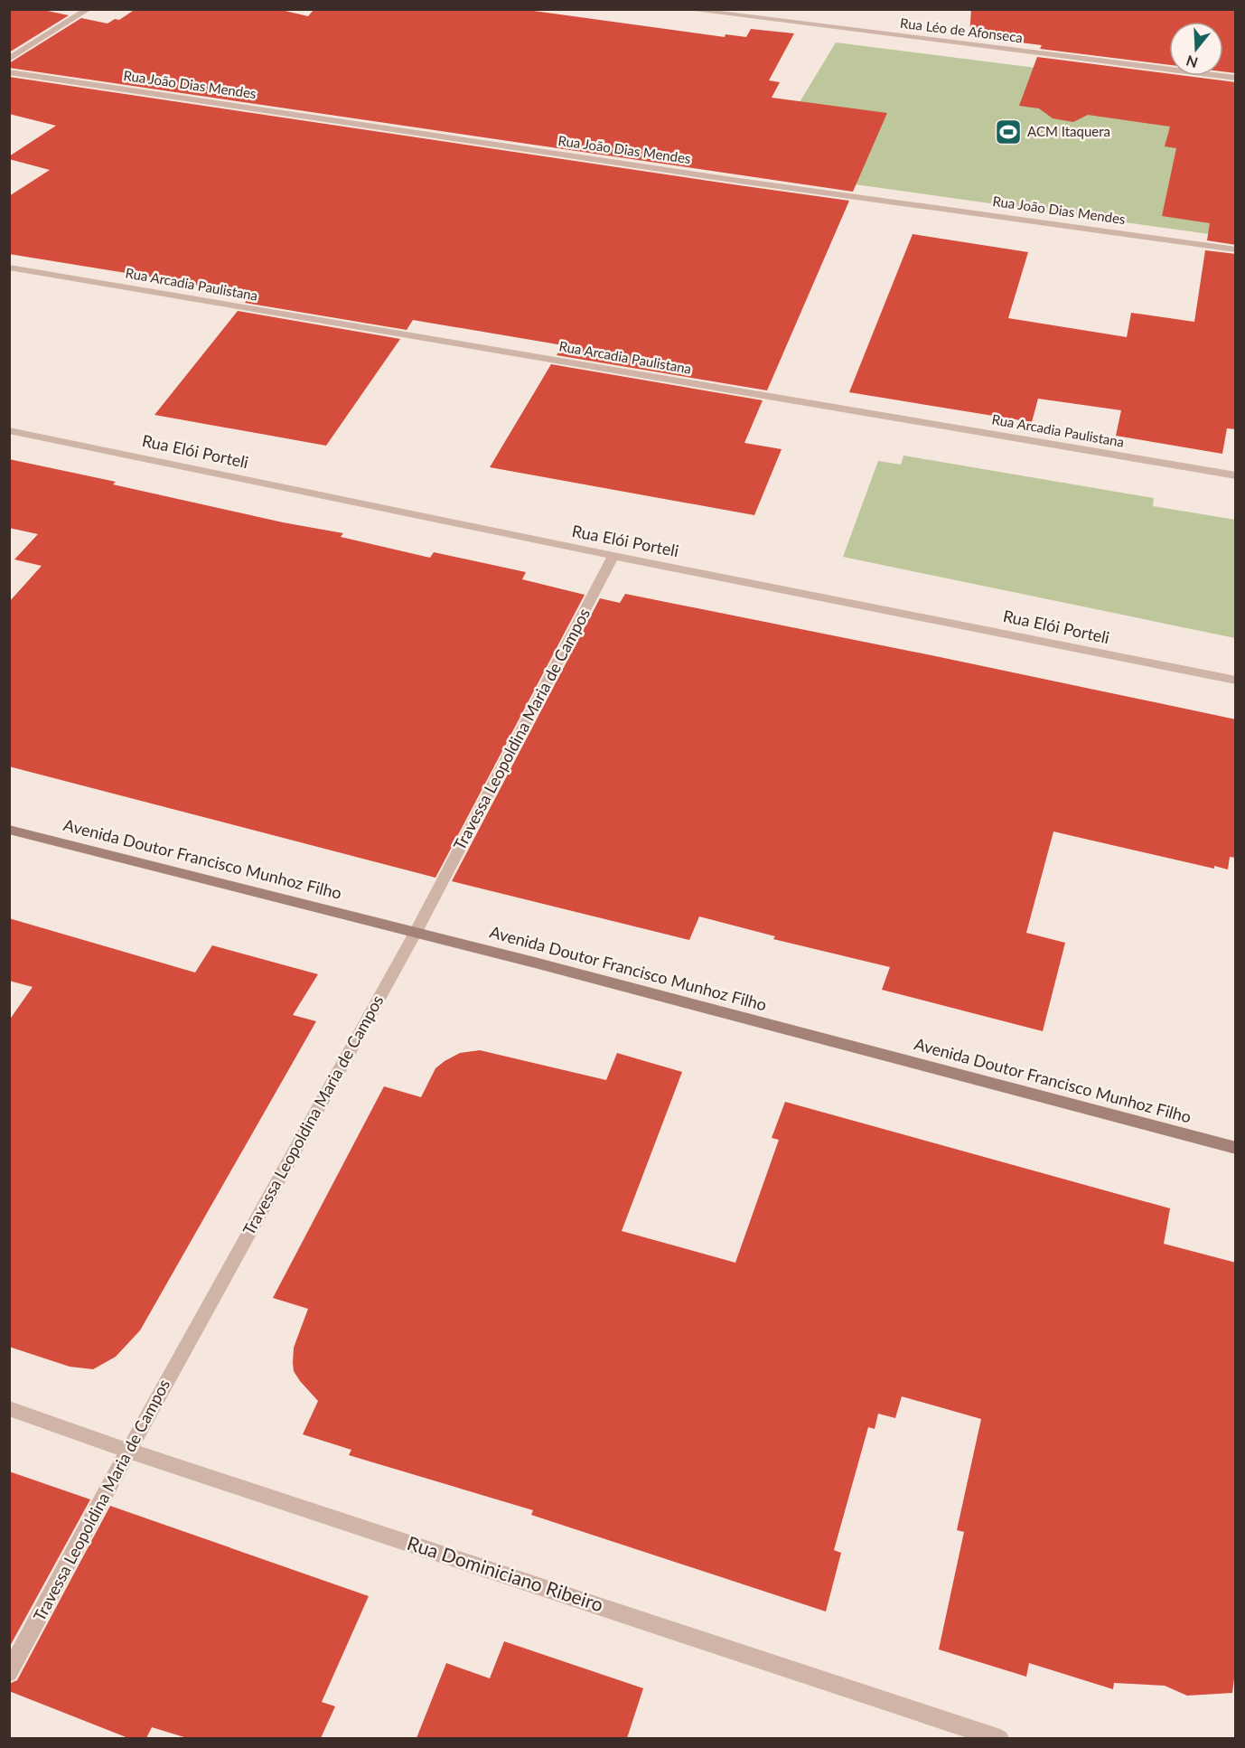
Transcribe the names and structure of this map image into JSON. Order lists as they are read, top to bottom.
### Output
{
  "streets": {
    "street": [
      "Rua Léo de Afonseca",
      "Rua João Dias Mendes",
      "Rua Arcadia Paulistana",
      "Rua Elói Porteli",
      "Travessa Leopoldina Maria de Campos",
      "Avenida Doutor Francisco Munhoz Filho",
      "Rua Dominiciano Ribeiro"
    ]
  },
  "crossings": [
    ["Rua Elói Porteli", "Travessa Leopoldina Maria de Campos"],
    ["Travessa Leopoldina Maria de Campos", "Avenida Doutor Francisco Munhoz Filho"],
    ["Travessa Leopoldina Maria de Campos", "Rua Dominiciano Ribeiro"]
  ],
  "places": {
    "sports": ["ACM Itaquera"]
  },
  "north": "bottom"
}
